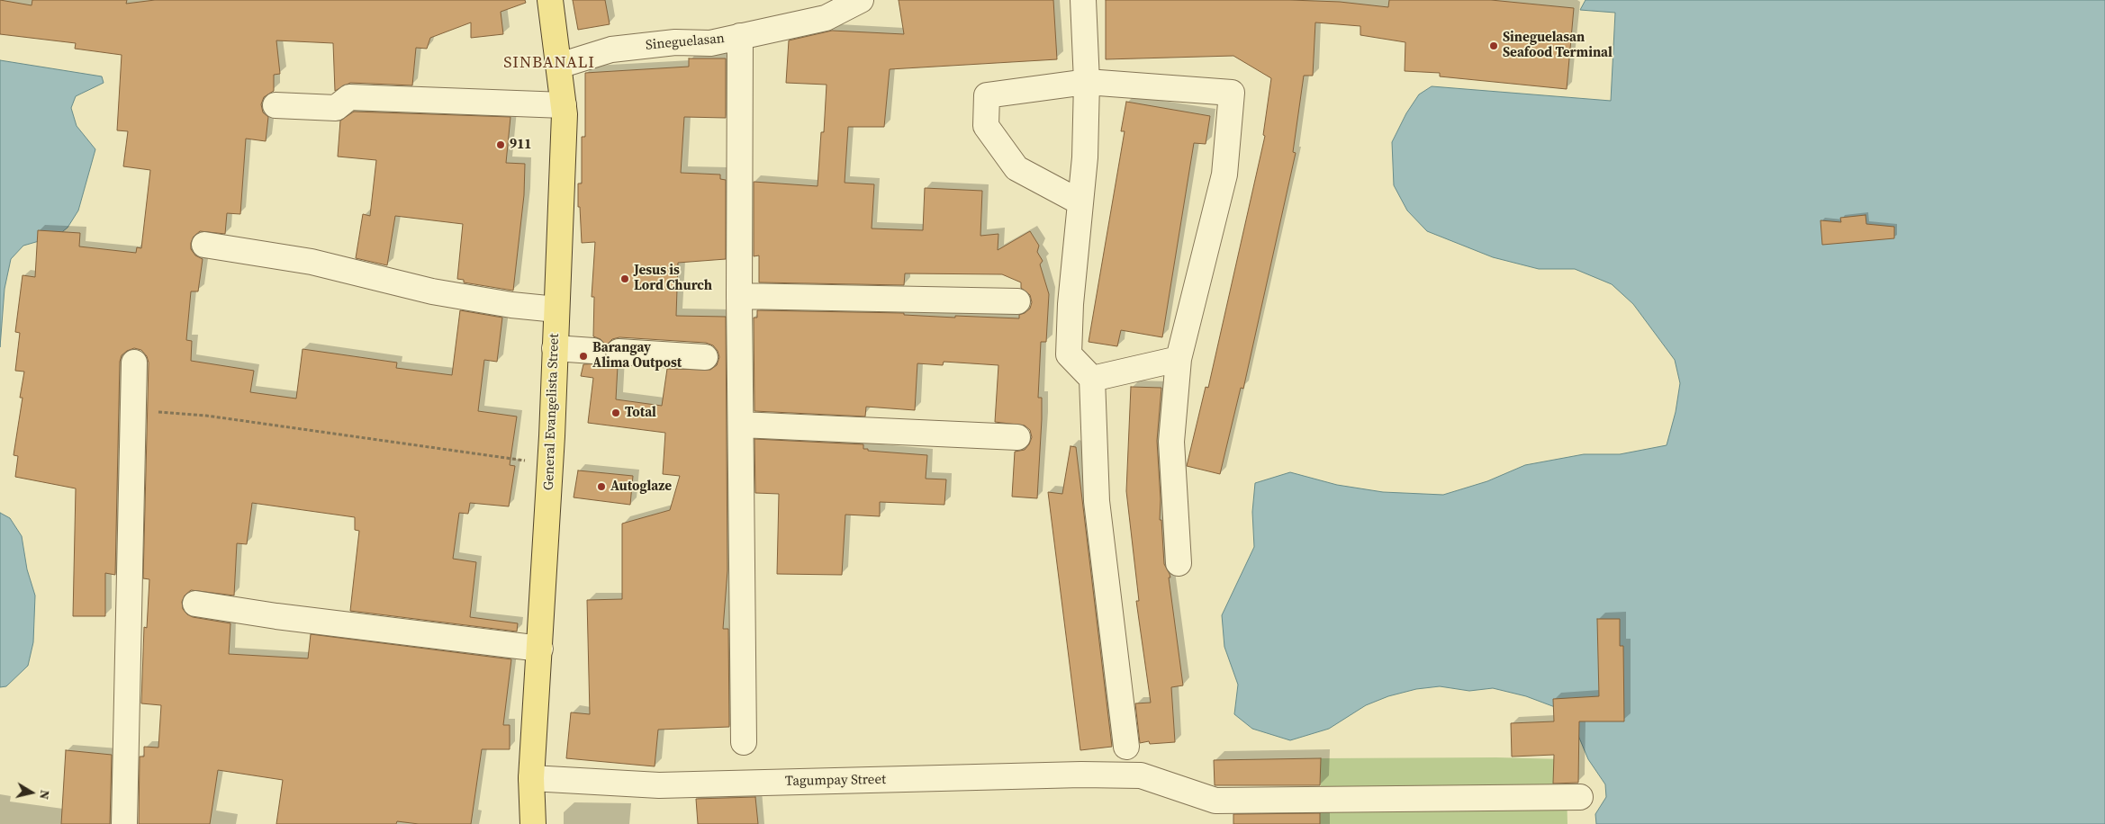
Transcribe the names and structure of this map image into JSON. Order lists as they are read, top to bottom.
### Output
{
  "streets": {
    "main road": ["General Evangelista Street"],
    "street": ["Sineguelasan", "Tagumpay Street"]
  },
  "crossings": [
    ["Sineguelasan", "General Evangelista Street"],
    ["General Evangelista Street", "Tagumpay Street"]
  ],
  "districts": ["SINBANALI"],
  "places": [
    "Sineguelasan Seafood Terminal",
    "911",
    "Jesus is Lord Church",
    "Barangay Alima Outpost",
    "Total",
    "Autoglaze"
  ],
  "north": "right"
}
